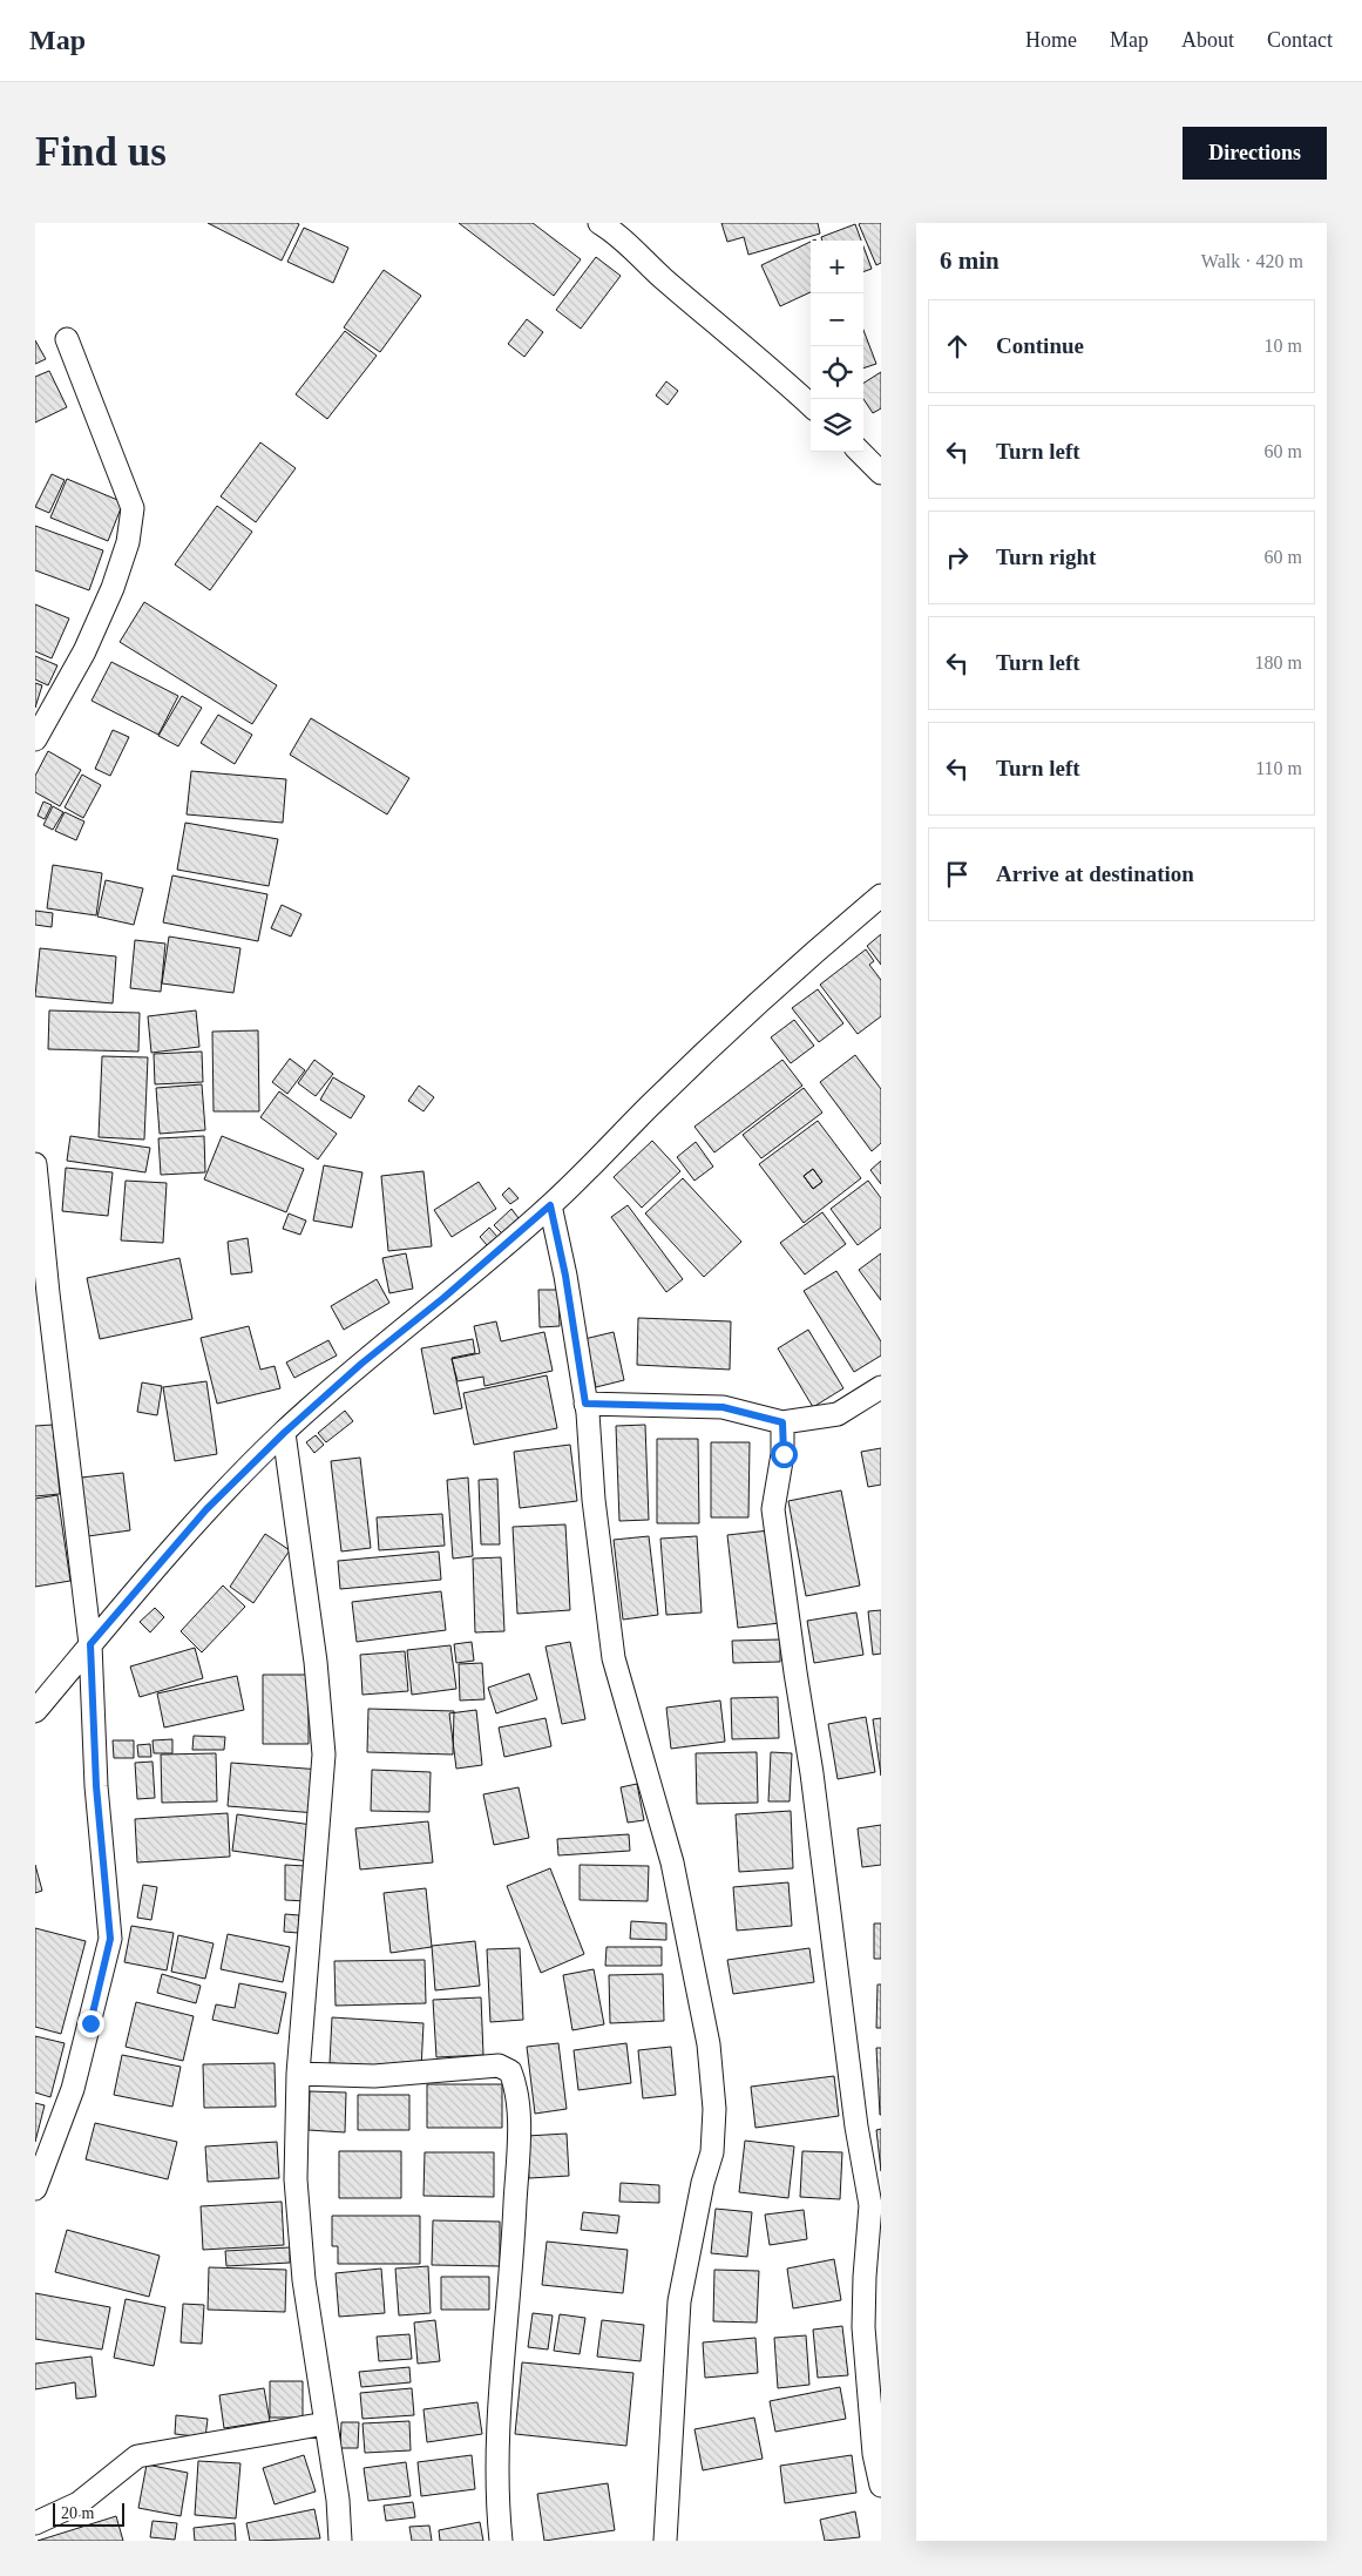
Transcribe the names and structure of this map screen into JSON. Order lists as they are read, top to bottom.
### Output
{
  "scale_bar": "20 m",
  "page": {
    "header": "Map",
    "nav": [
      "Home",
      "Map",
      "About",
      "Contact"
    ],
    "buttons": "Directions",
    "title": "Find us",
    "heading": ["6 min", "Walk · 420 m"],
    "map_buttons": ["+", "−"],
    "list": [
      ["Continue", "10 m"],
      ["Turn left", "60 m"],
      ["Turn right", "60 m"],
      ["Turn left", "180 m"],
      ["Turn left", "110 m"],
      "Arrive at destination"
    ],
    "scale": "20 m"
  }
}
